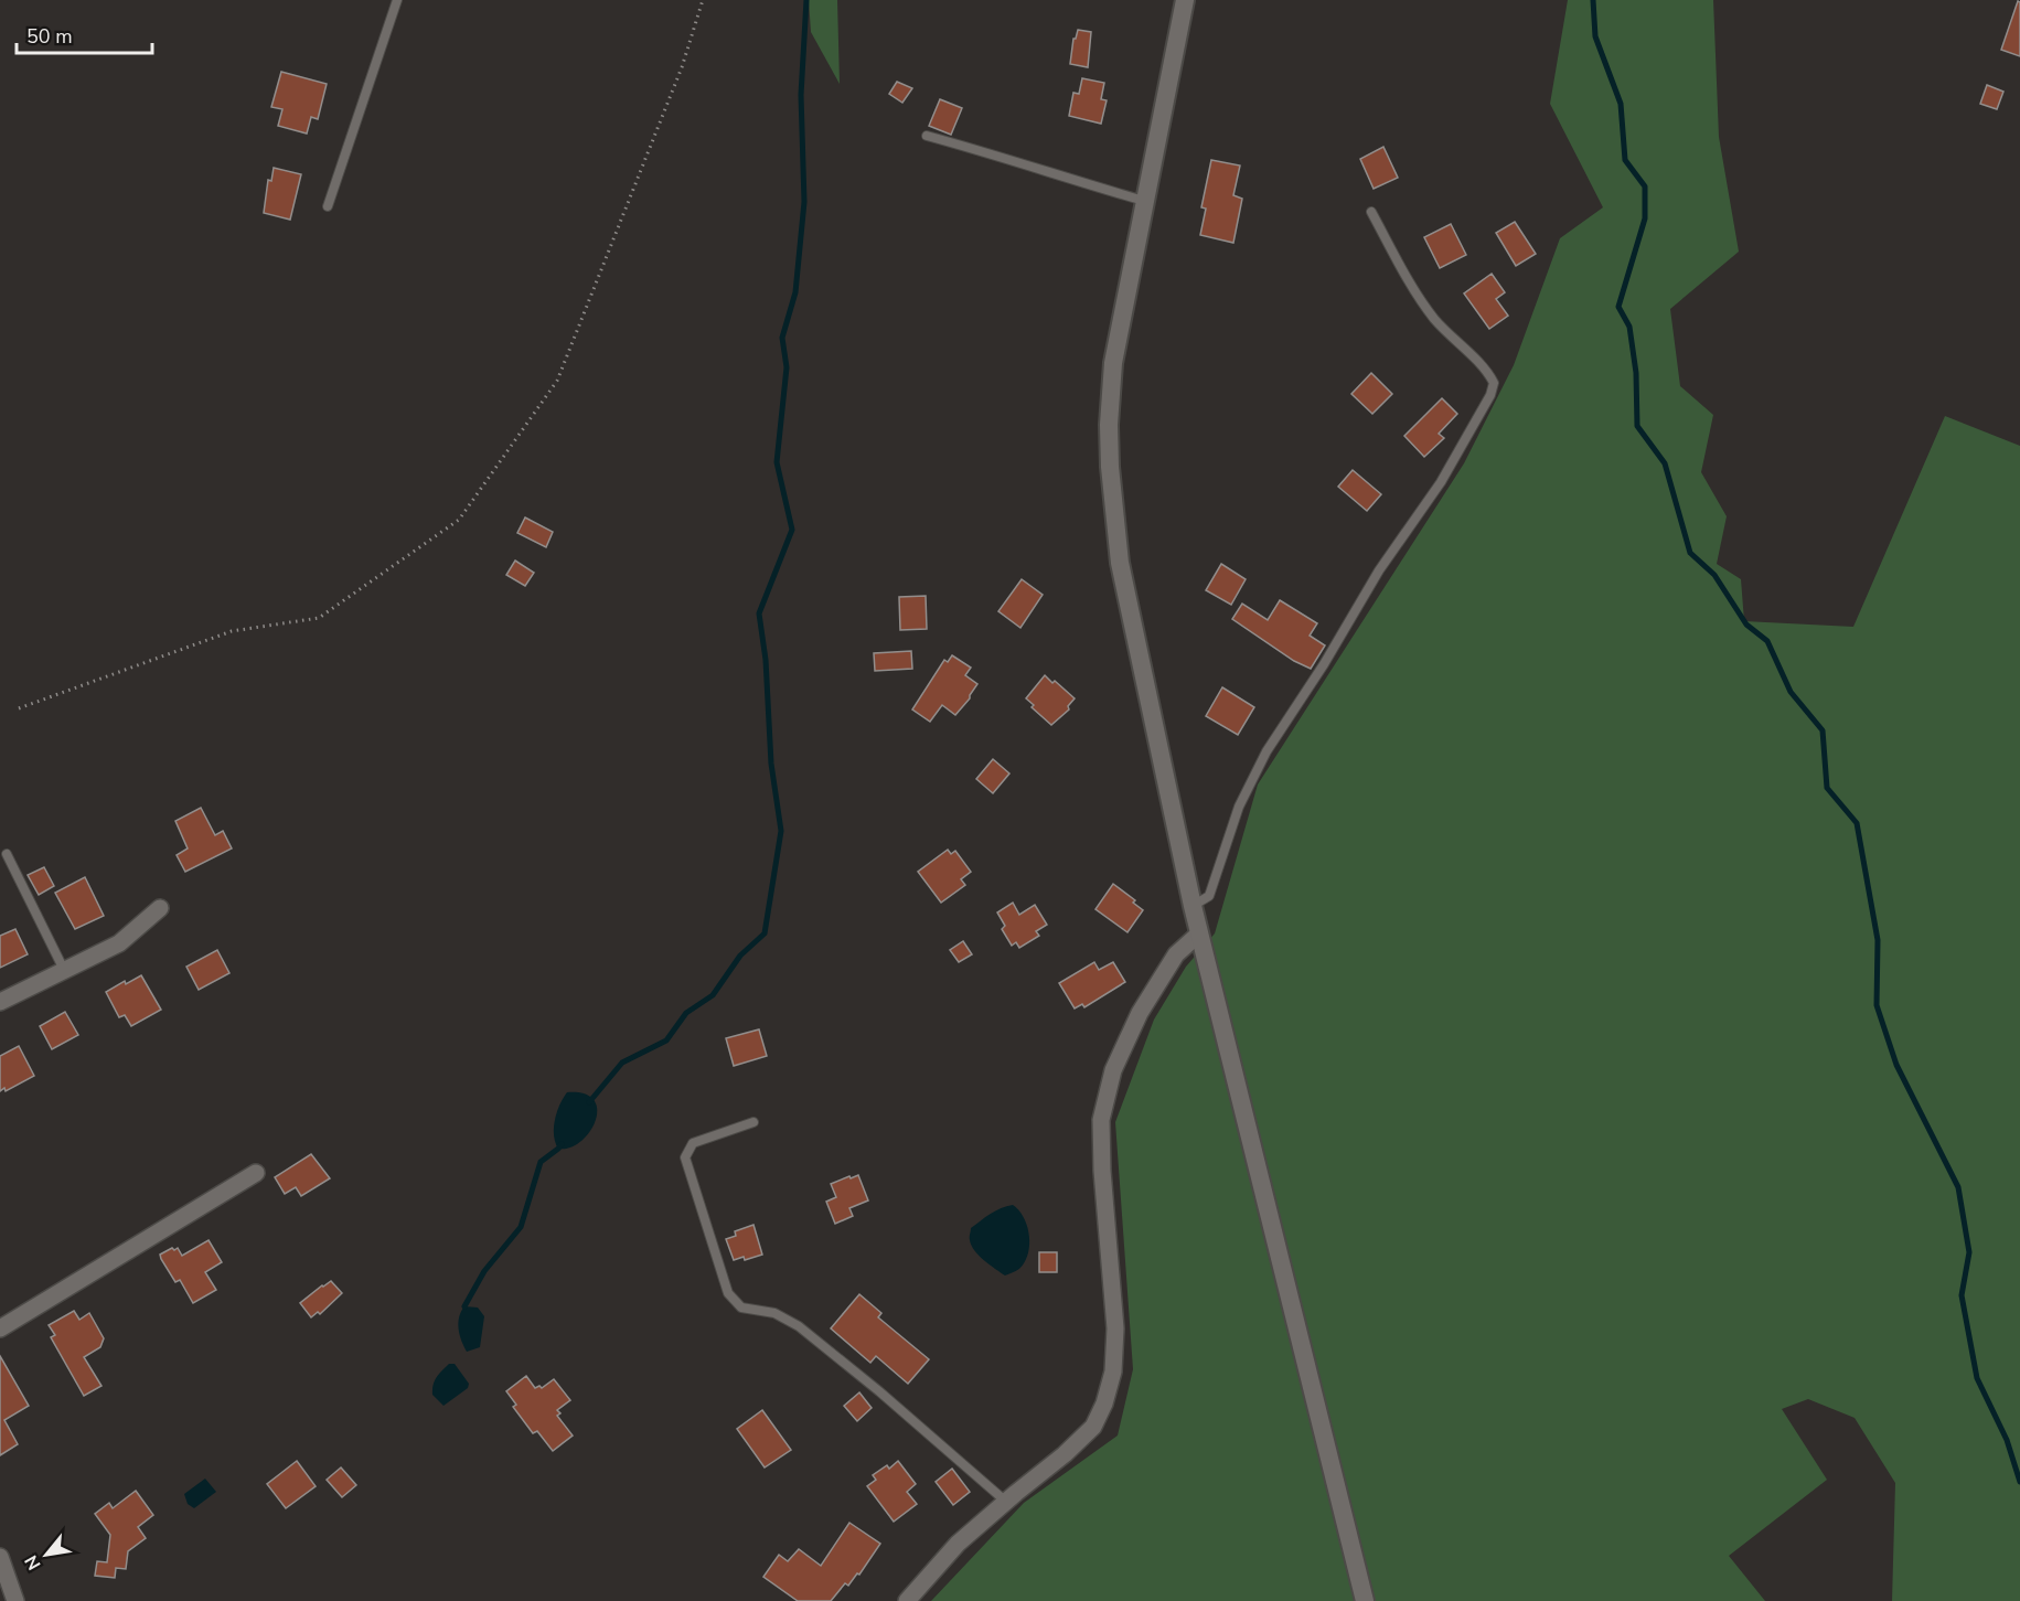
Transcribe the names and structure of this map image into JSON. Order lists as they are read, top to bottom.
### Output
{
  "scale_bar": "50 m",
  "north": "bottom left"
}
